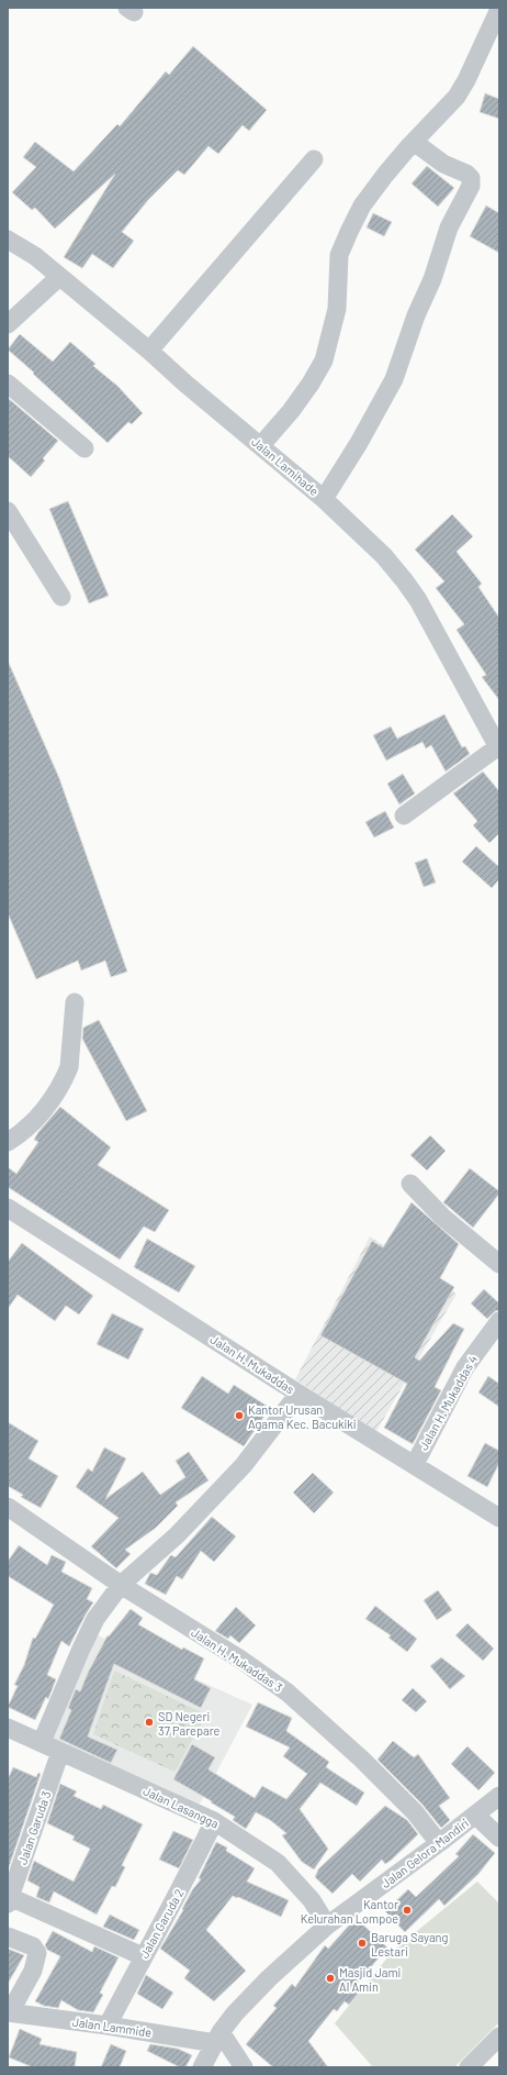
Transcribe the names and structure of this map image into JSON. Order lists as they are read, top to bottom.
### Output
{
  "streets": {
    "street": [
      "Jalan Lamihade",
      "Jalan H. Mukaddas",
      "Jalan H. Mukaddas 4",
      "Jalan H. Mukaddas 3",
      "Jalan Lasangga",
      "Jalan Garuda 3",
      "Jalan Gelora Mandiri",
      "Jalan Garuda 2",
      "Jalan Lammide"
    ]
  },
  "crossings": [
    ["Jalan H. Mukaddas", "Jalan H. Mukaddas 4"],
    ["Jalan H. Mukaddas 3", "Jalan Gelora Mandiri"],
    ["Jalan Lasangga", "Jalan Garuda 3"],
    ["Jalan Lasangga", "Jalan Gelora Mandiri"],
    ["Jalan Lasangga", "Jalan Garuda 2"],
    ["Jalan Gelora Mandiri", "Jalan Lammide"],
    ["Jalan Garuda 2", "Jalan Lammide"]
  ],
  "places": [
    "Kantor Urusan Agama Kec. Bacukiki",
    "SD Negeri 37 Parepare",
    "Kantor Kelurahan Lompoe",
    "Baruga Sayang Lestari",
    "Masjid Jami Al Amin"
  ]
}
